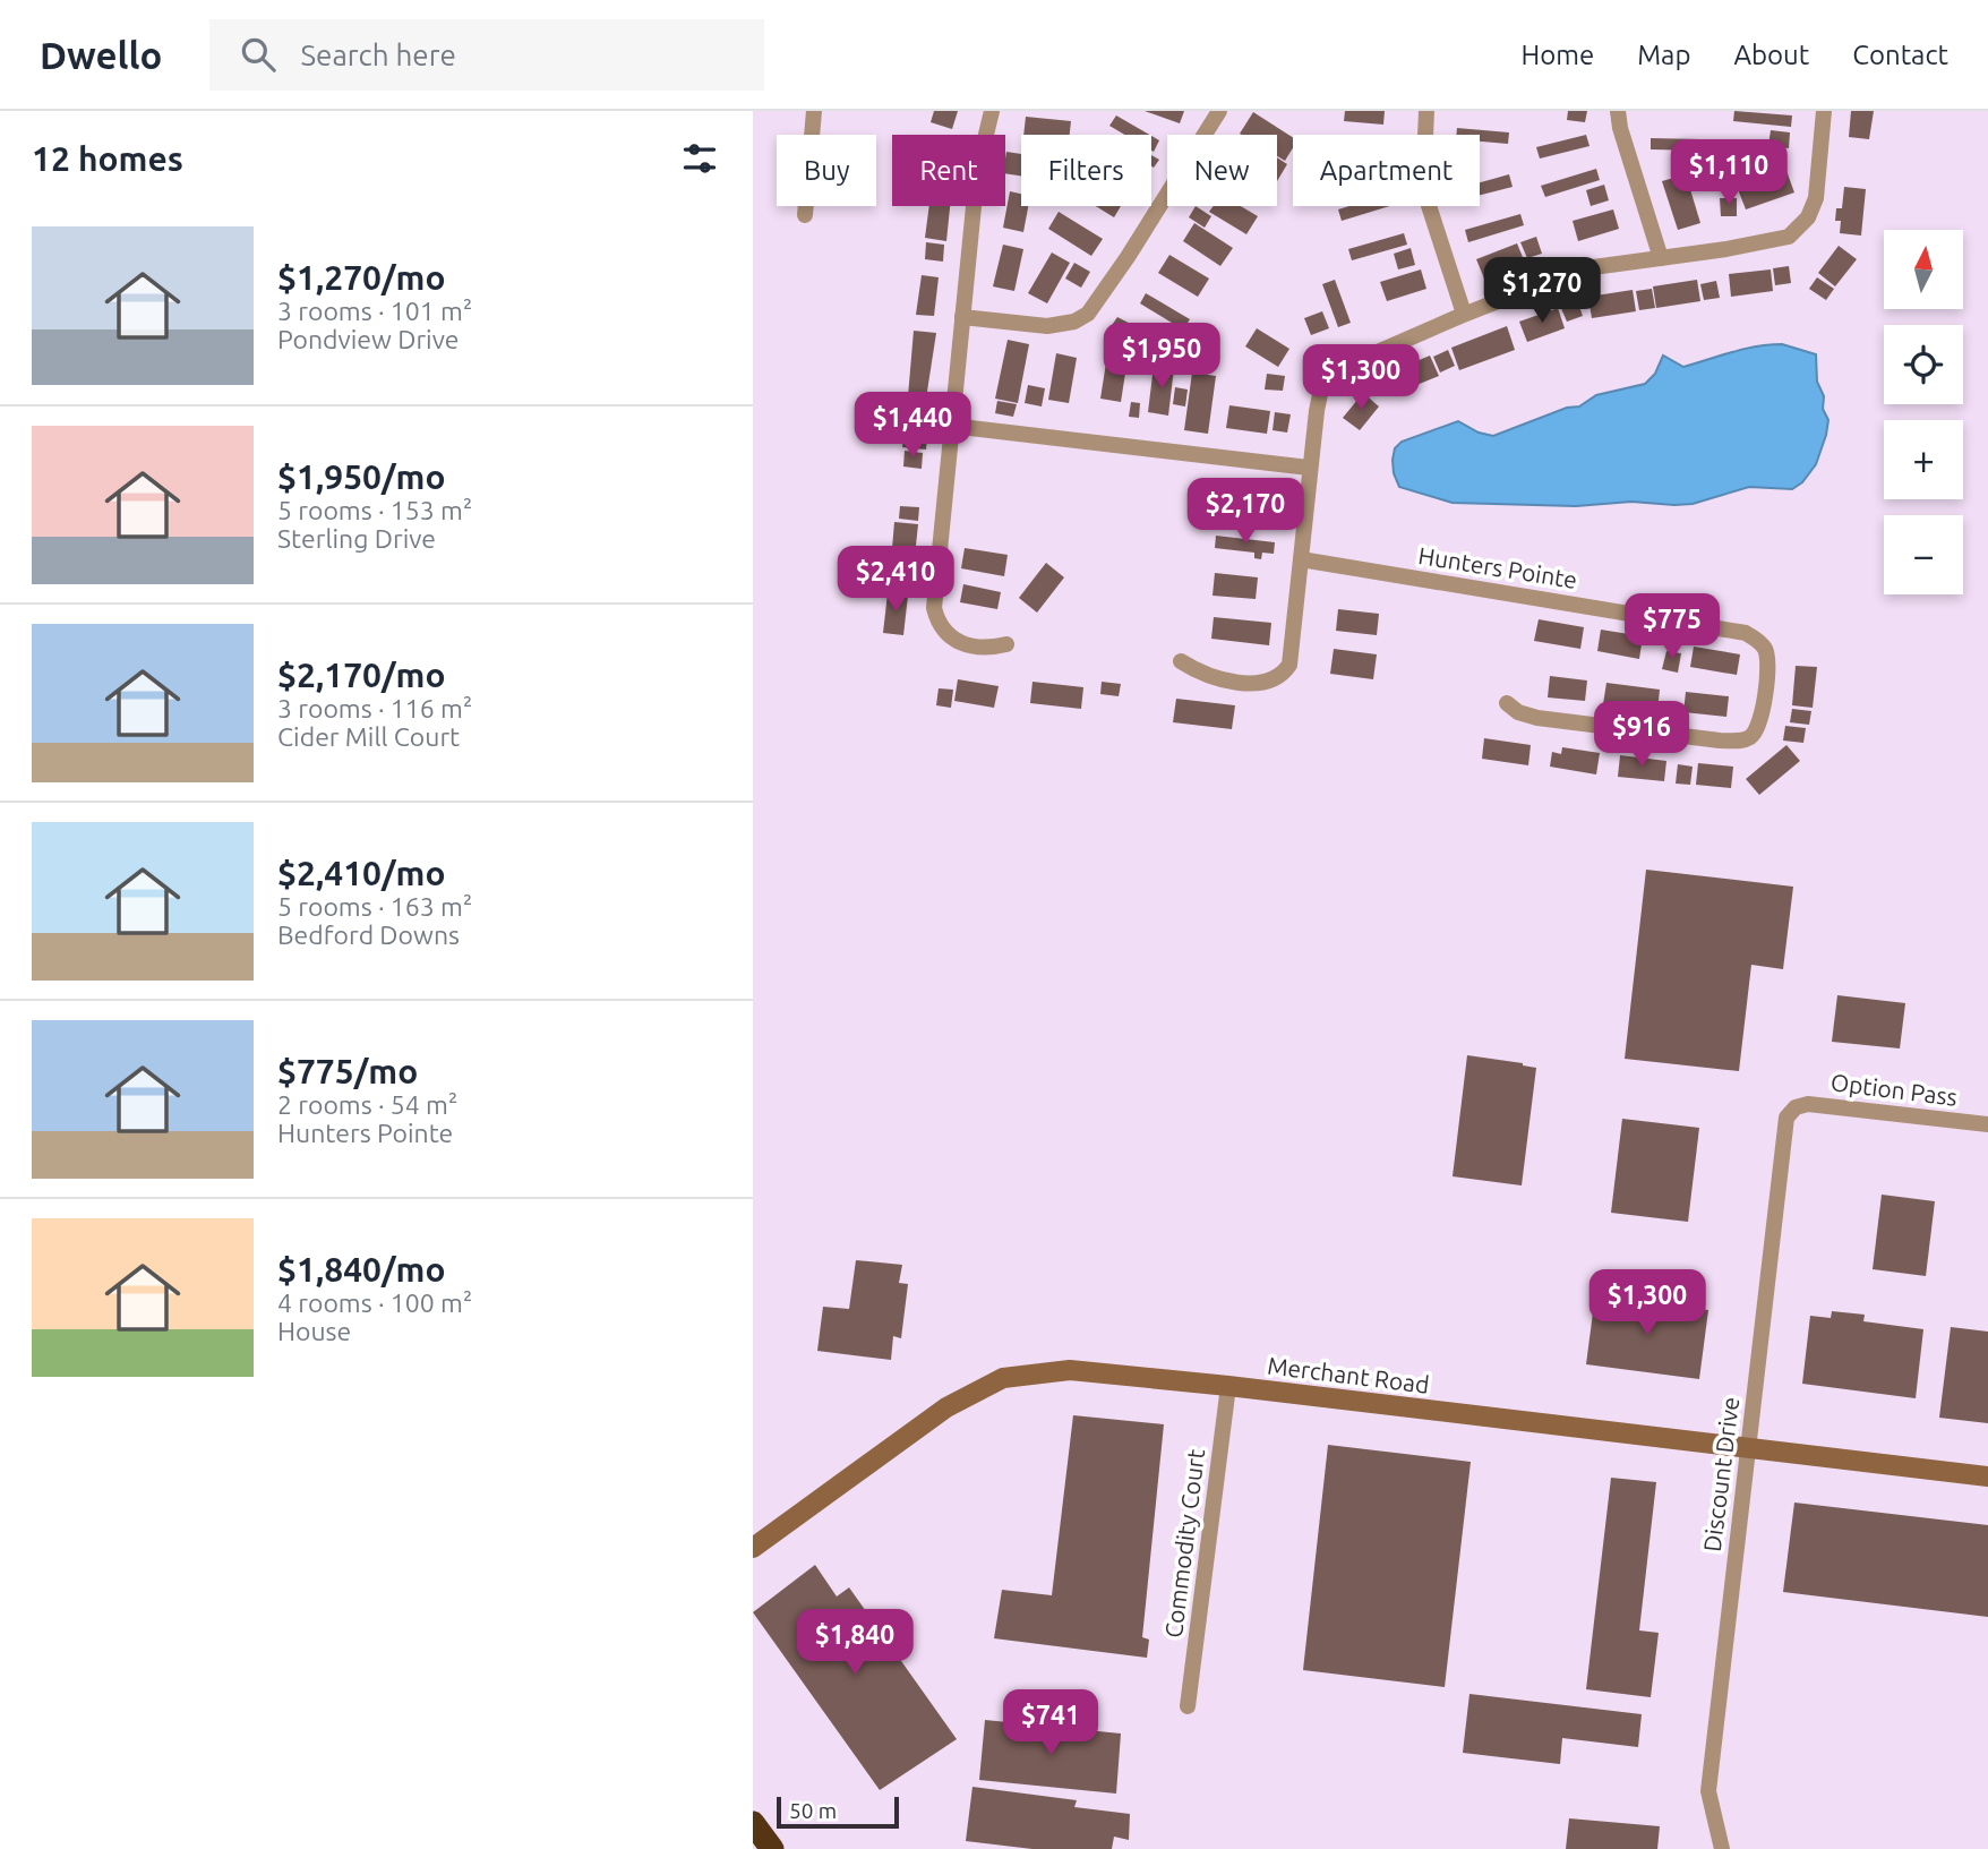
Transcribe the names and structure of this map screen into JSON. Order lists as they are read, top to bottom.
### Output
{
  "streets": {
    "street": [
      "Hunters Pointe",
      "Option Pass",
      "Merchant Road",
      "Discount Drive",
      "Commodity Court"
    ]
  },
  "crossings": [
    ["Option Pass", "Discount Drive"],
    ["Merchant Road", "Discount Drive"],
    ["Merchant Road", "Commodity Court"]
  ],
  "scale_bar": "50 m",
  "north": "top",
  "page": {
    "header": "Dwello",
    "search": "Search here",
    "nav": [
      "Home",
      "Map",
      "About",
      "Contact"
    ],
    "heading": "12 homes",
    "chip": [
      "Buy",
      "Rent",
      "Filters",
      "New",
      "Apartment"
    ],
    "price": [
      "$1,110",
      "$1,270",
      "$1,950",
      "$1,300",
      "$1,440",
      "$2,170",
      "$2,410",
      "$775",
      "$916",
      "$1,300",
      "$1,840",
      "$741"
    ],
    "list": [
      {
        "name": "$1,270/mo",
        "note": "3 rooms · 101 m² · Pondview Drive"
      },
      {
        "name": "$1,950/mo",
        "note": "5 rooms · 153 m² · Sterling Drive"
      },
      {
        "name": "$2,170/mo",
        "note": "3 rooms · 116 m² · Cider Mill Court"
      },
      {
        "name": "$2,410/mo",
        "note": "5 rooms · 163 m² · Bedford Downs"
      },
      {
        "name": "$775/mo",
        "note": "2 rooms · 54 m² · Hunters Pointe"
      },
      {
        "name": "$1,840/mo",
        "note": "4 rooms · 100 m² · House"
      }
    ],
    "map_buttons": ["+", "−"],
    "scale": "50 m"
  }
}
